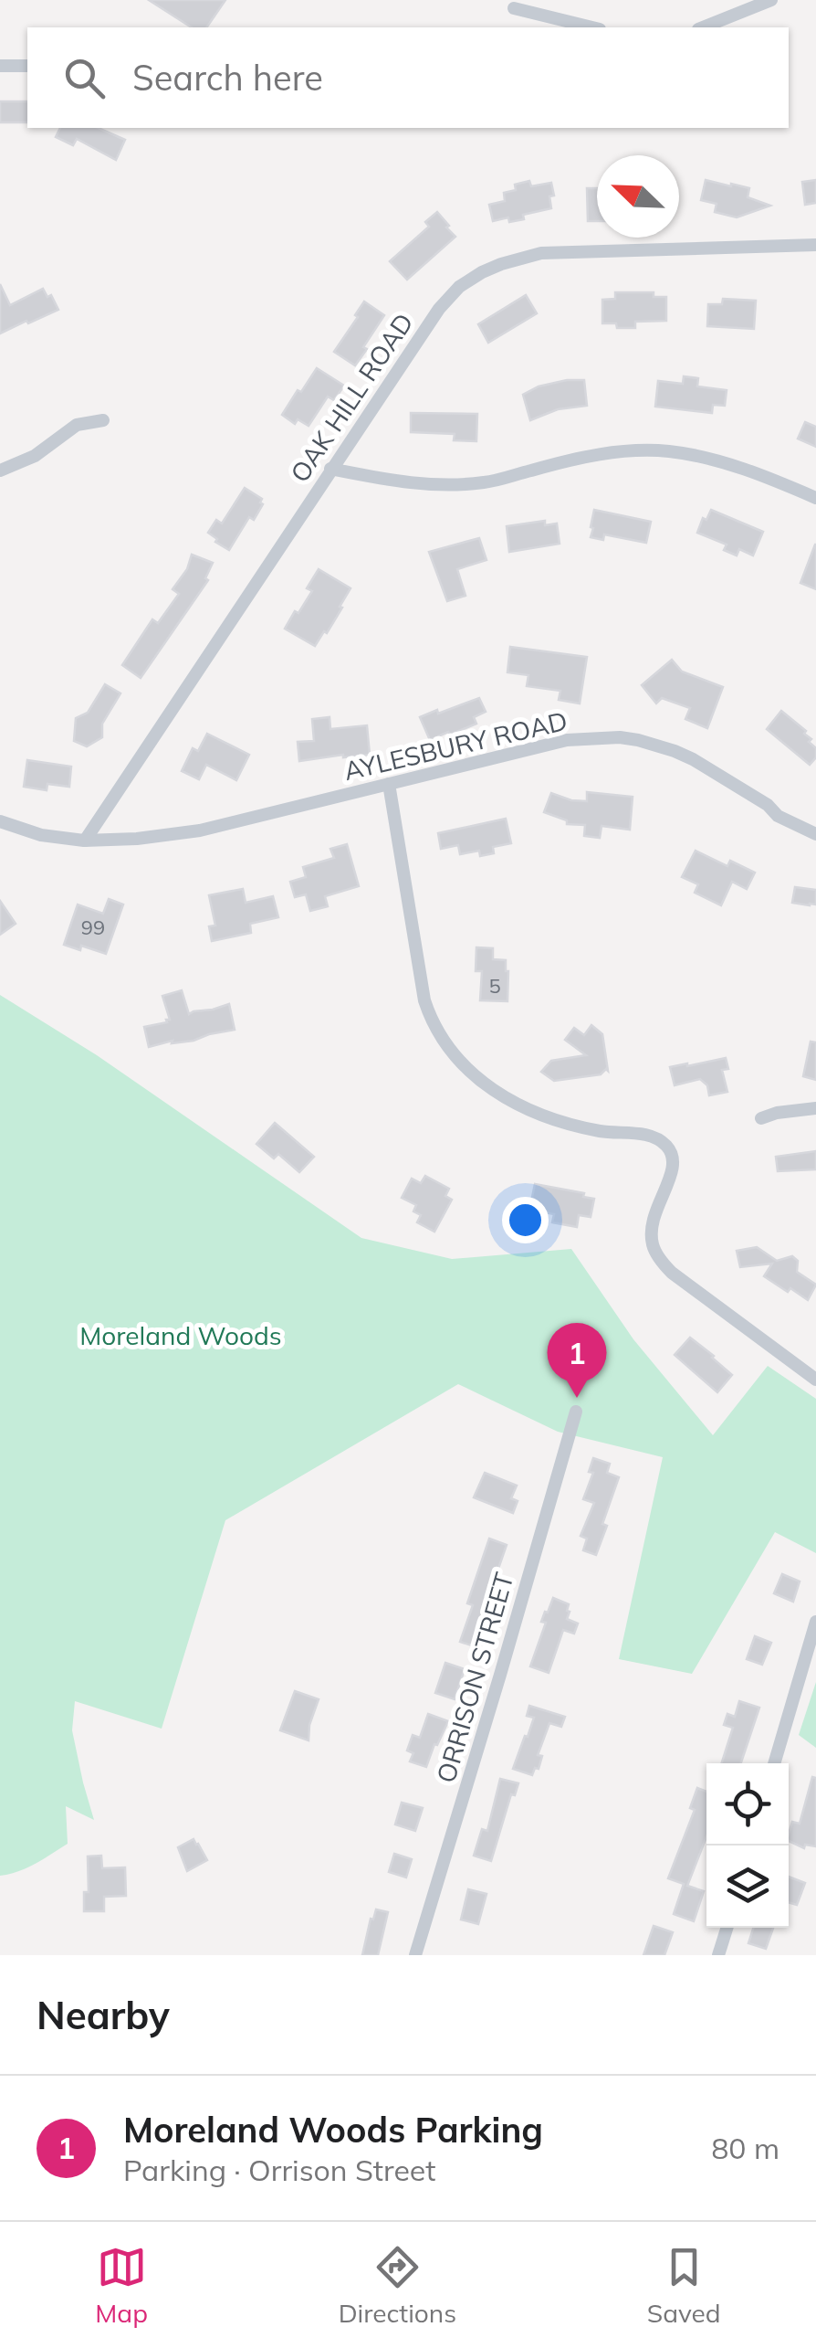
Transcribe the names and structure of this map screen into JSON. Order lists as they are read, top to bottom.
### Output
{
  "streets": {
    "street": ["OAK HILL ROAD", "AYLESBURY ROAD", "ORRISON STREET"]
  },
  "crossings": [
    ["OAK HILL ROAD", "AYLESBURY ROAD"]
  ],
  "parks": ["Moreland Woods"],
  "house_numbers": ["99", "5"],
  "north": "top left",
  "page": {
    "search": "Search here",
    "pins": "1",
    "heading": "Nearby",
    "list": [
      {
        "mark": "1",
        "name": "Moreland Woods Parking",
        "note": "Parking · Orrison Street",
        "value": "80 m"
      }
    ],
    "nav": ["Map", "Directions", "Saved"]
  }
}
